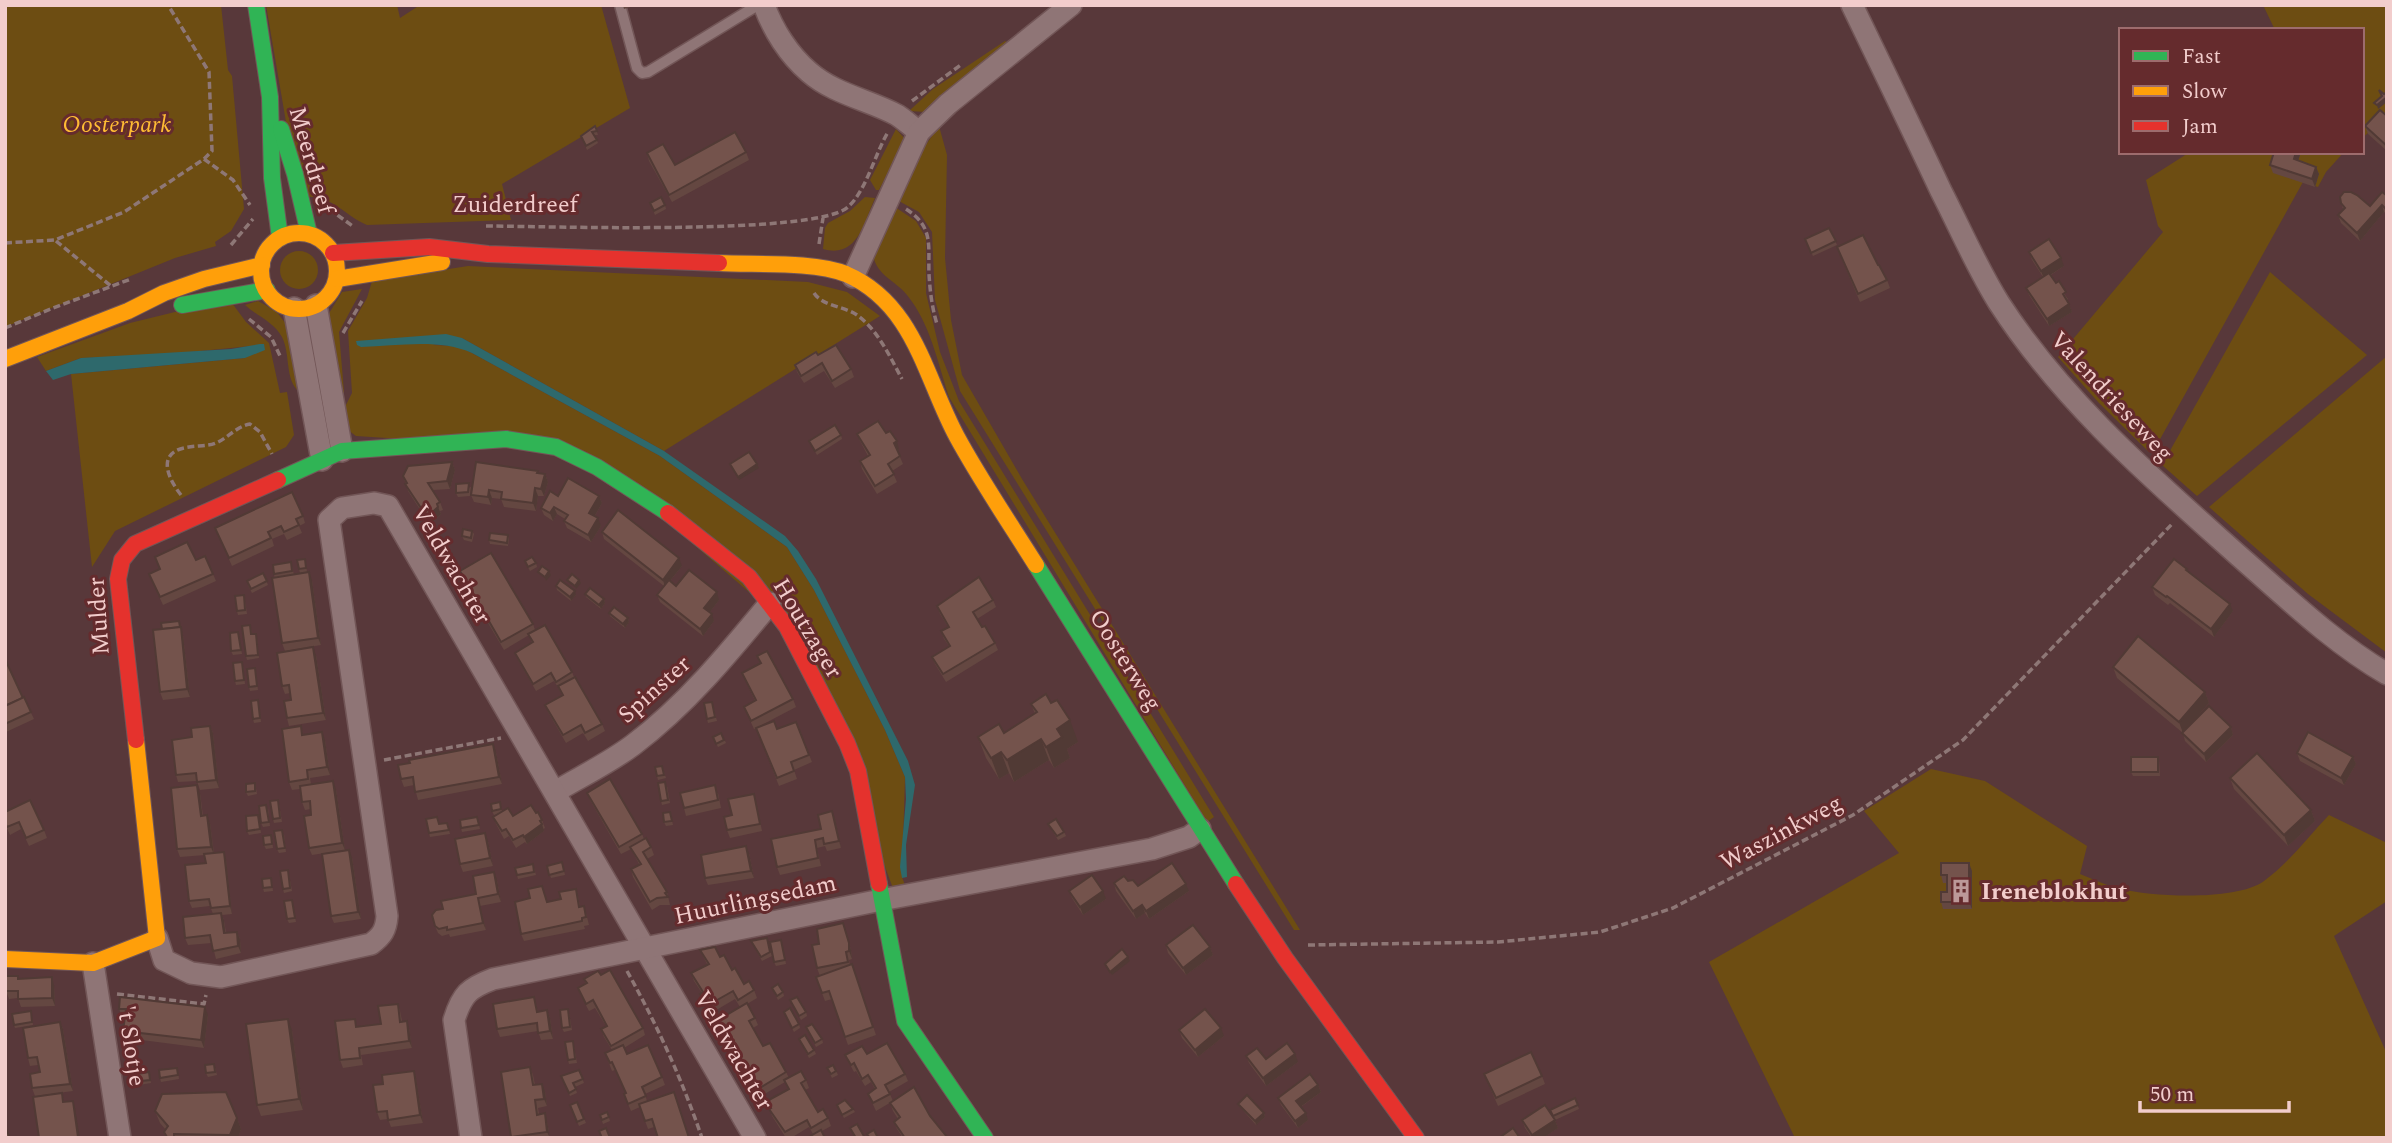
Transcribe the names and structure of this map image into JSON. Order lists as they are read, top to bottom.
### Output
{
  "streets": {
    "street": [
      "Meerdreef",
      "Zuiderdreef",
      "Valendrieseweg",
      "Veldwachter",
      "Mulder",
      "Houtzager",
      "Oosterweg",
      "Spinster",
      "Huurlingsedam",
      "'t Slotje"
    ],
    "path": ["Waszinkweg"]
  },
  "crossings": [
    ["Meerdreef", "Zuiderdreef"],
    ["Zuiderdreef", "Oosterweg"],
    ["Valendrieseweg", "Waszinkweg"],
    ["Veldwachter", "Mulder"],
    ["Veldwachter", "Spinster"],
    ["Veldwachter", "Huurlingsedam"],
    ["Mulder", "Houtzager"],
    ["Houtzager", "Spinster"],
    ["Houtzager", "Huurlingsedam"],
    ["Oosterweg", "Huurlingsedam"]
  ],
  "parks": ["Oosterpark"],
  "places": {
    "building": ["Ireneblokhut"]
  },
  "legend": ["Fast", "Slow", "Jam"],
  "scale_bar": "50 m"
}
